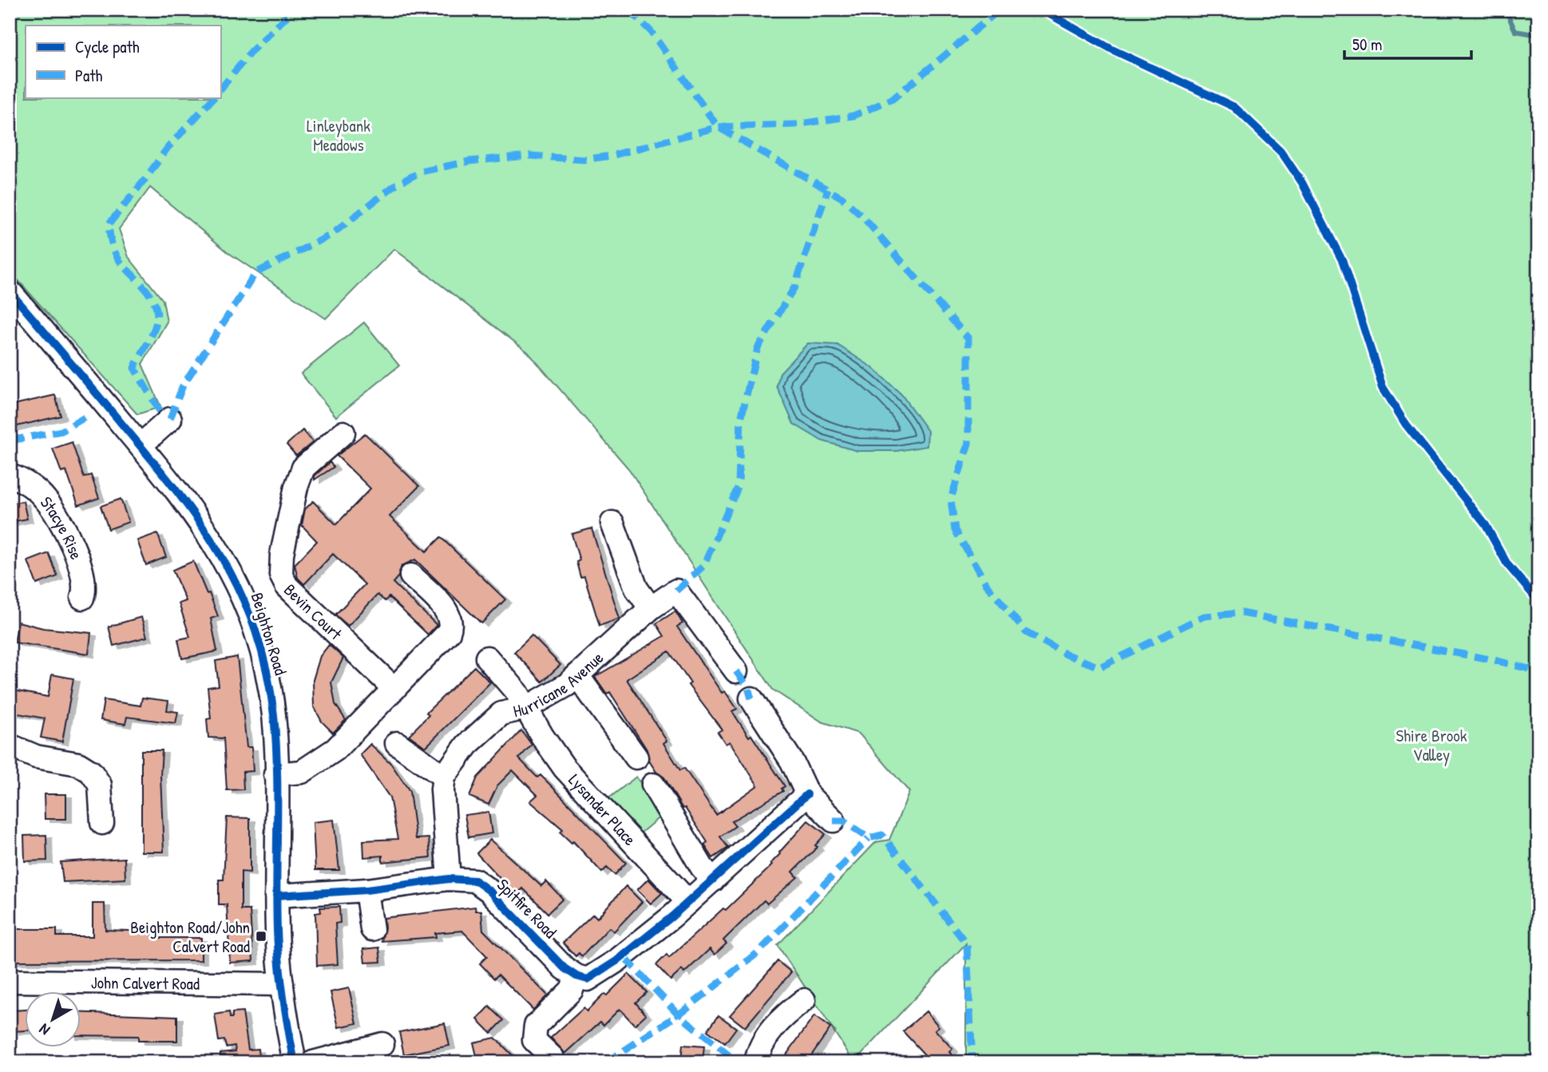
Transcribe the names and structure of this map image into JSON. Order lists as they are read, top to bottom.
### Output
{
  "streets": {
    "street": [
      "Stacye Rise",
      "Bevin Court",
      "Beighton Road",
      "Hurricane Avenue",
      "Lysander Place",
      "Spitfire Road",
      "John Calvert Road"
    ]
  },
  "crossings": [
    ["Beighton Road", "Spitfire Road"],
    ["Beighton Road", "John Calvert Road"],
    ["Hurricane Avenue", "Lysander Place"]
  ],
  "parks": ["Linleybank Meadows", "Shire Brook Valley"],
  "places": {
    "transit": ["Beighton Road/John Calvert Road"]
  },
  "legend": ["Cycle path", "Path"],
  "scale_bar": "50 m",
  "north": "bottom left"
}
